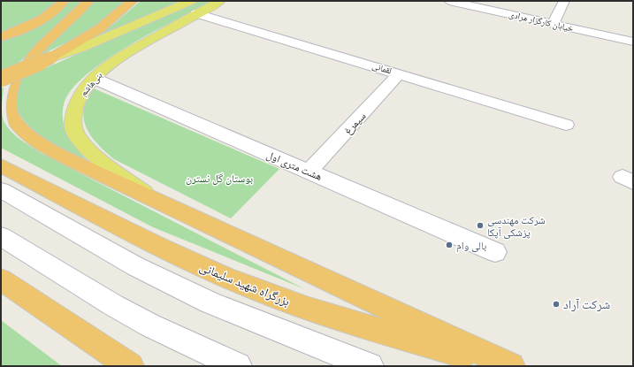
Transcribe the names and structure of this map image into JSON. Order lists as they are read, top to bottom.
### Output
{
  "streets": {
    "highway": ["بزرگراه شهید سلیمانی"],
    "main road": ["بنی‌هاشم"],
    "street": [
      "خیابان کارگزار مرادی",
      "لقمانی",
      "سیمرغ",
      "هشت متری اول"
    ]
  },
  "crossings": [
    ["لقمانی", "بنی‌هاشم"],
    ["لقمانی", "سیمرغ"],
    ["بنی‌هاشم", "هشت متری اول"],
    ["سیمرغ", "هشت متری اول"]
  ],
  "parks": ["بوستان گل نسترن"],
  "places": ["شرکت مهندسی پزشکی آپکا", "بالی وام", "شرکت آراد"]
}
